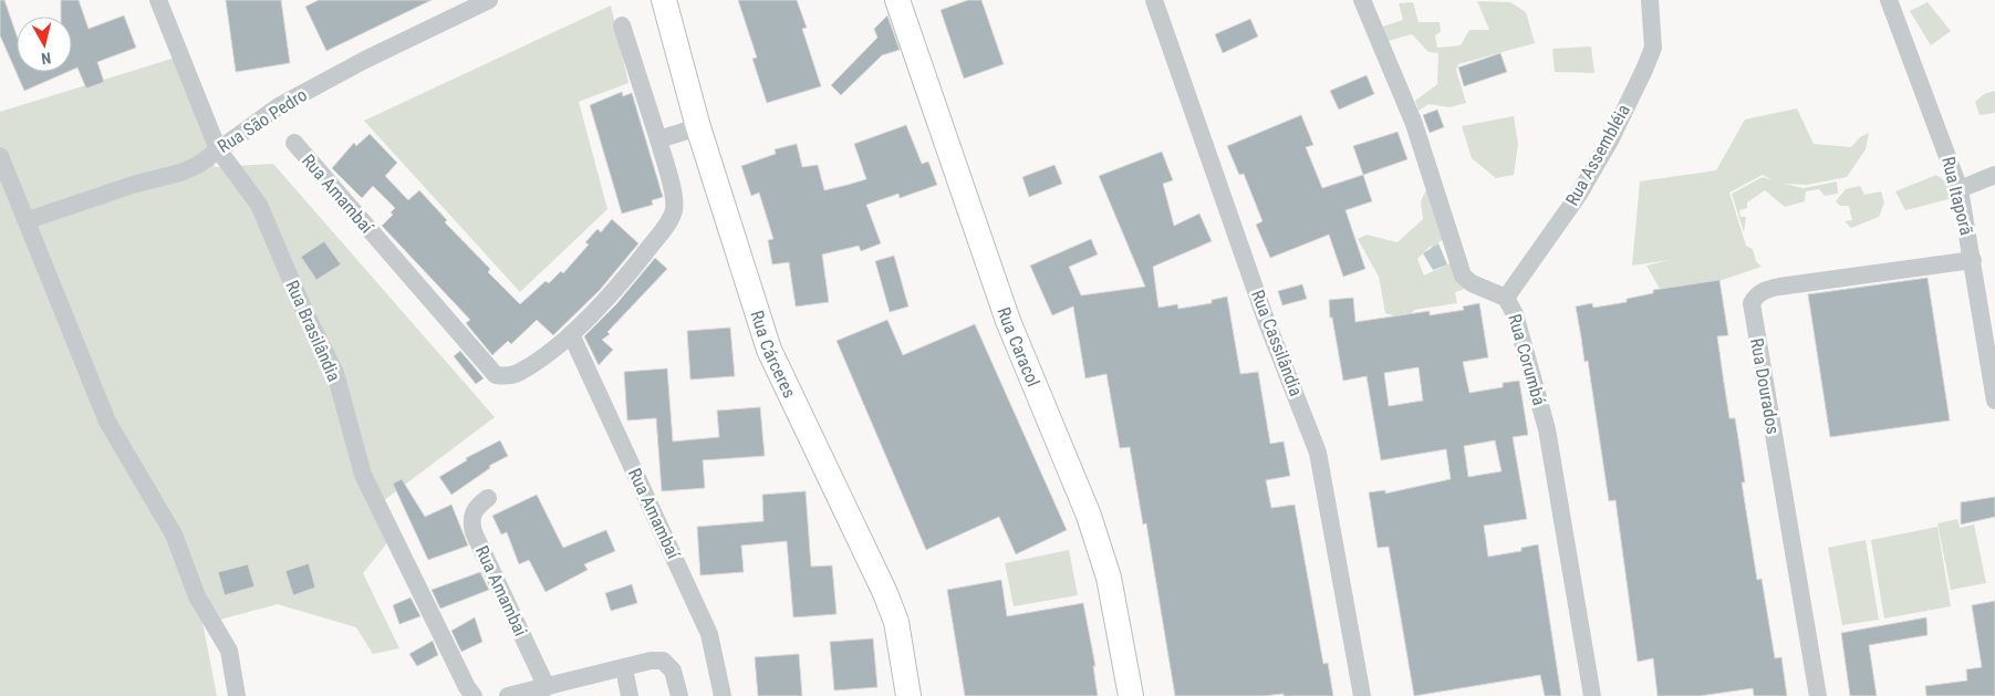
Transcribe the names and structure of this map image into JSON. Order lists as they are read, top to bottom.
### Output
{
  "streets": {
    "street": [
      "Rua São Pedro",
      "Rua Assembléia",
      "Rua Amambaí",
      "Rua Itaporã",
      "Rua Brasilândia",
      "Rua Cassilândia",
      "Rua Caracol",
      "Rua Cárceres",
      "Rua Corumbá",
      "Rua Dourados",
      "Rua Amambai"
    ]
  },
  "crossings": [
    ["Rua São Pedro", "Rua Brasilândia"],
    ["Rua Assembléia", "Rua Corumbá"],
    ["Rua Itaporã", "Rua Dourados"]
  ],
  "north": "bottom"
}
